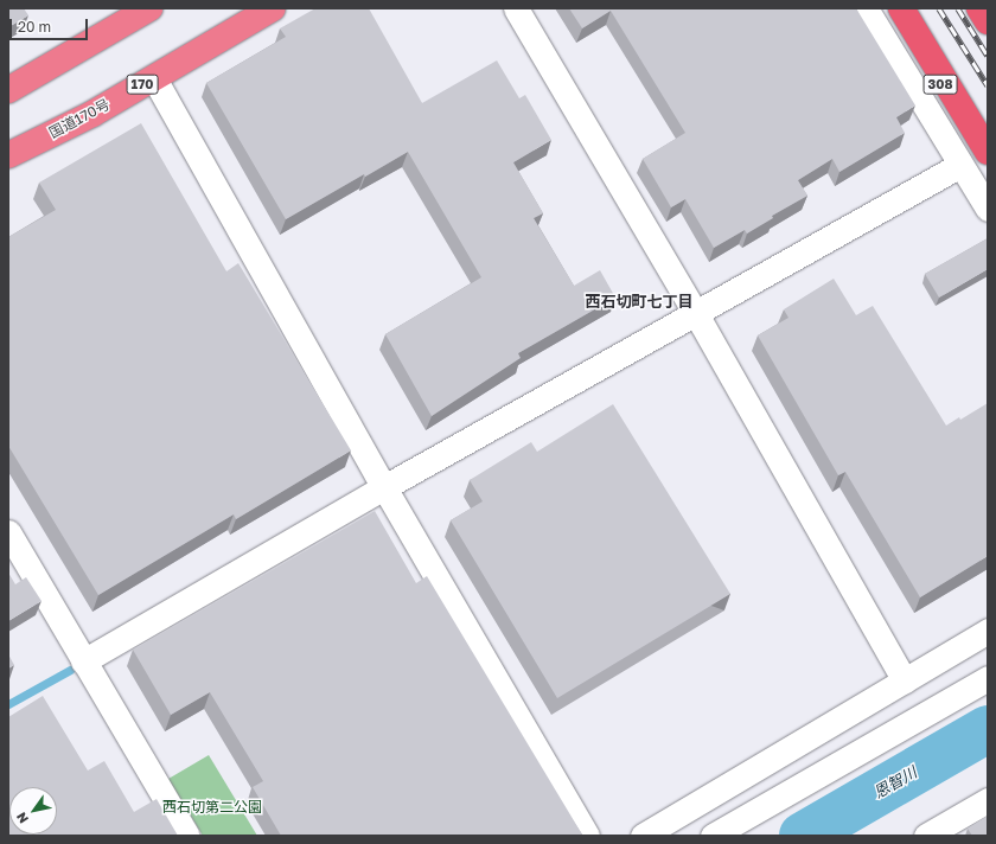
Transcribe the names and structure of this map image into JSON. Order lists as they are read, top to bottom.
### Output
{
  "streets": {
    "highway": ["170", "308", "国道170号"]
  },
  "districts": ["西石切町七丁目"],
  "water": ["恩智川"],
  "parks": ["西石切第二公園"],
  "scale_bar": "20 m",
  "north": "bottom left"
}
